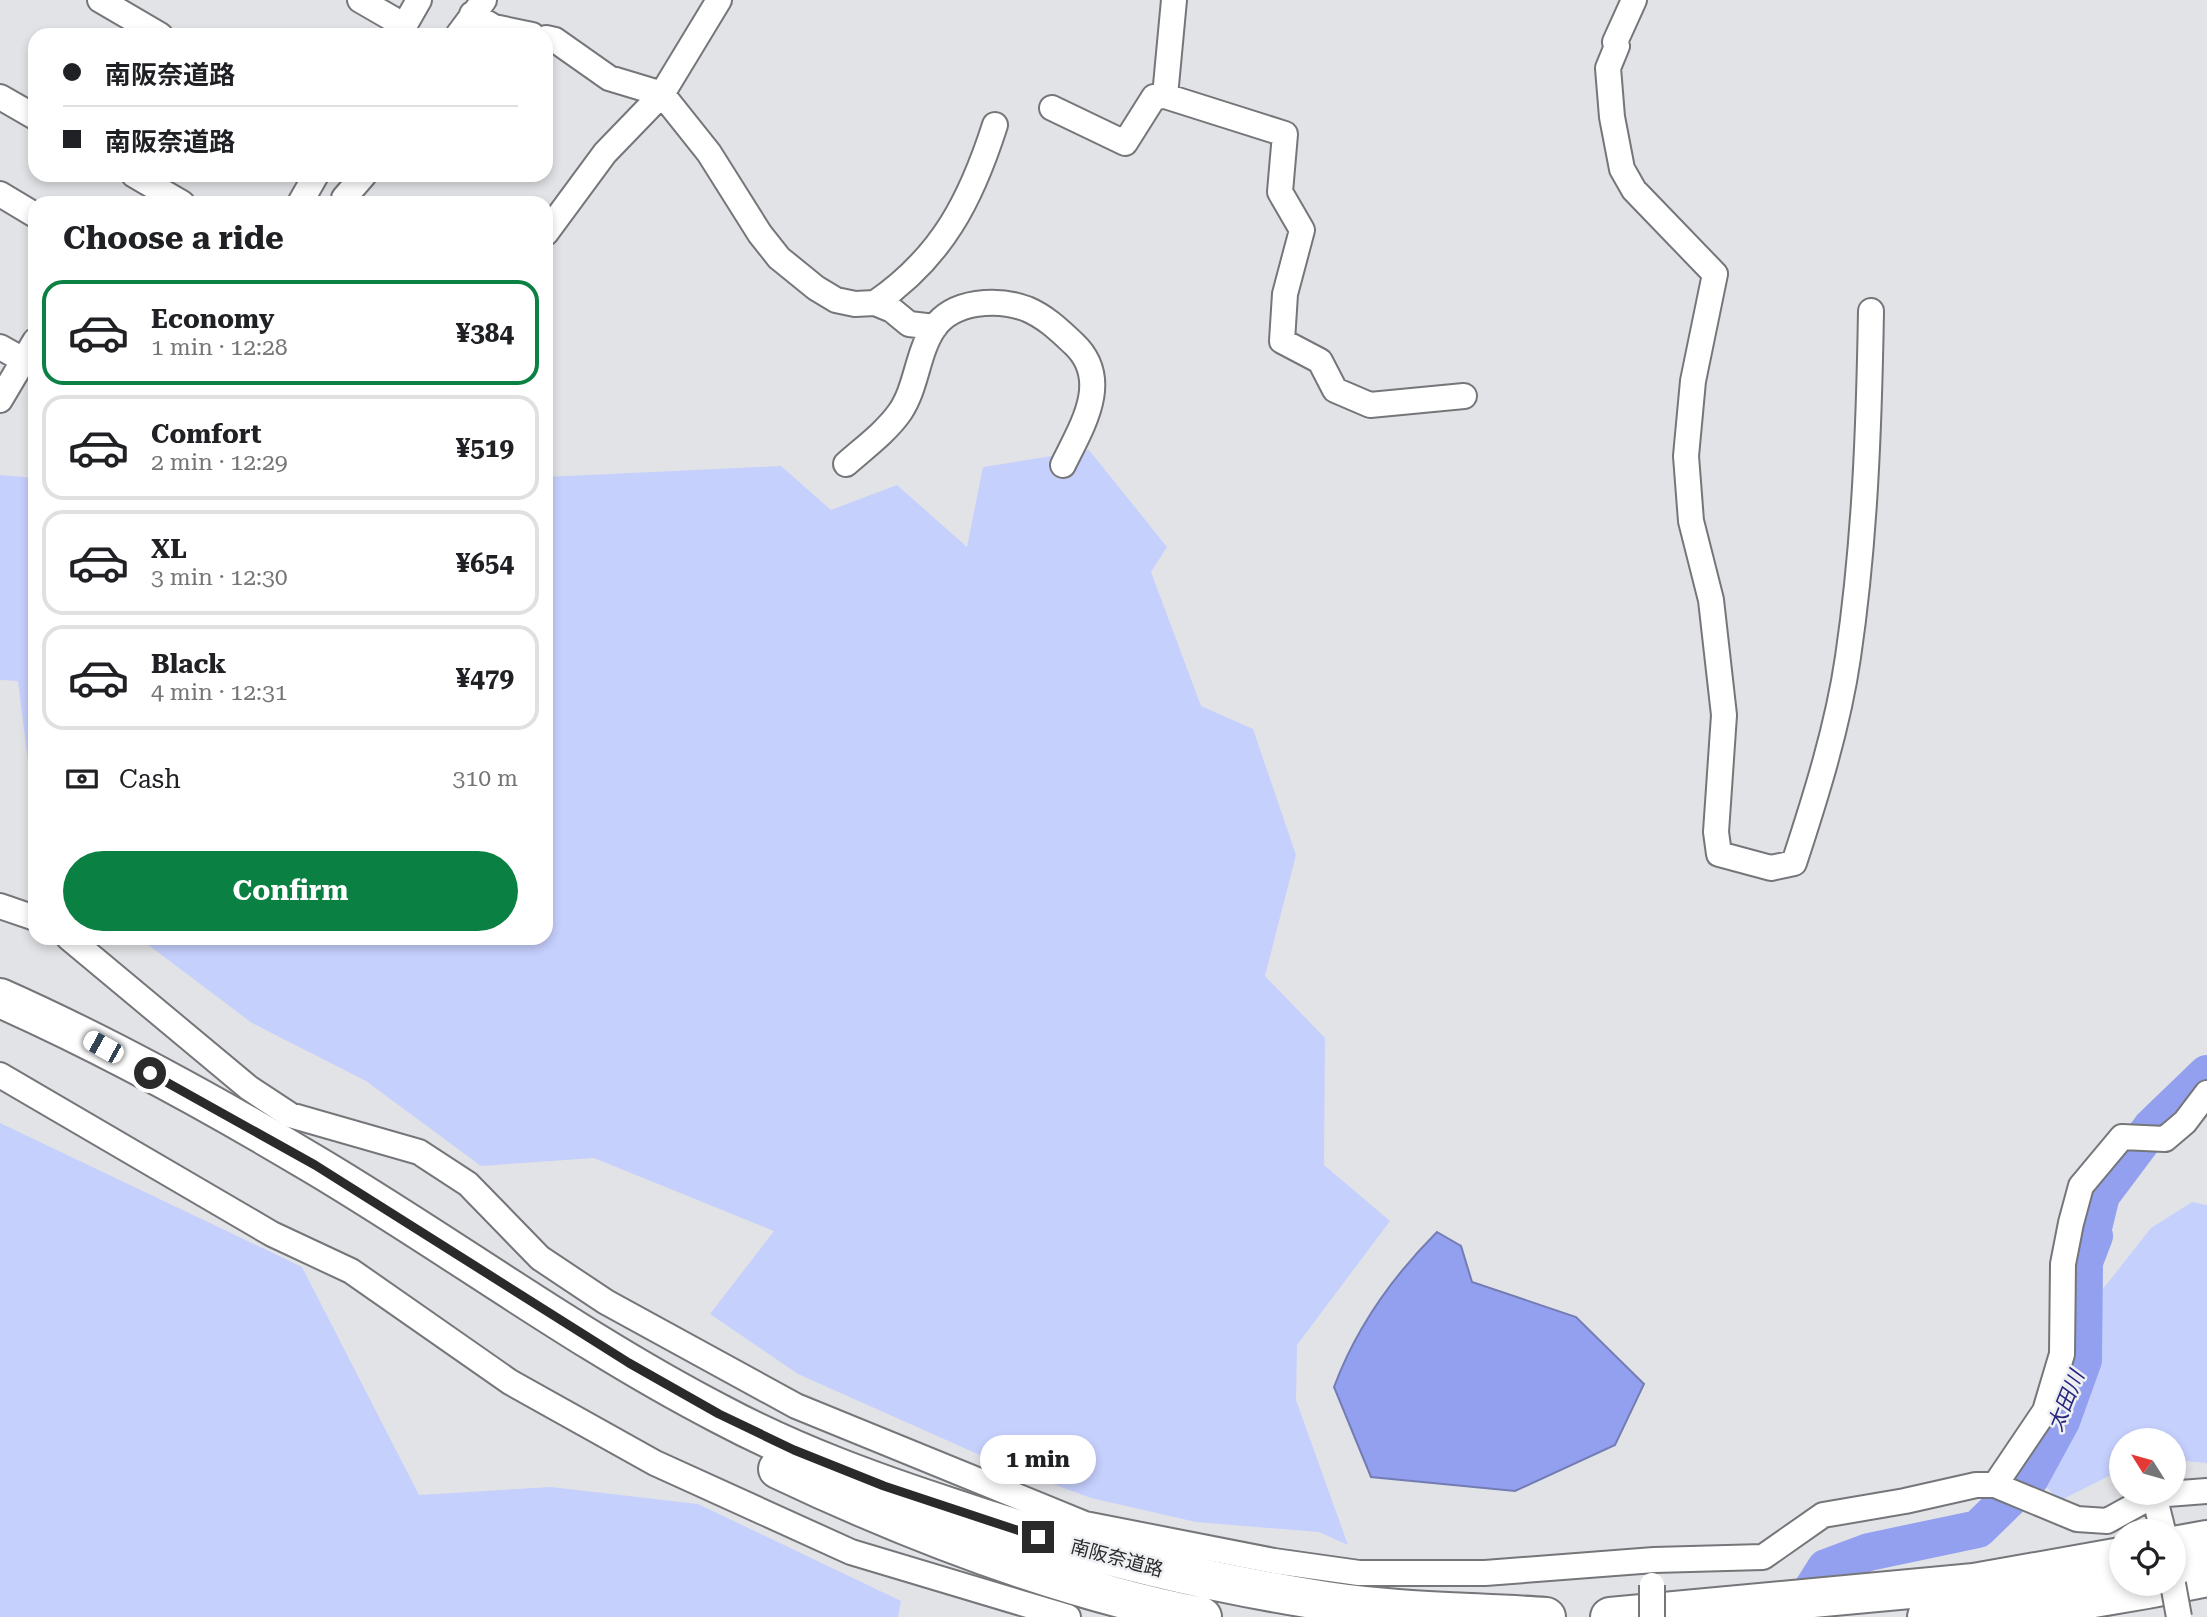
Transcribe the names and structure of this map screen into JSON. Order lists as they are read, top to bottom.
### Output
{
  "streets": {
    "highway": ["南阪奈道路"]
  },
  "water": ["太田川"],
  "north": "top left",
  "page": {
    "banner": ["南阪奈道路", "南阪奈道路"],
    "heading": "Choose a ride",
    "list": [
      {
        "name": "Economy",
        "note": "1 min · 12:28",
        "value": "¥384"
      },
      {
        "name": "Comfort",
        "note": "2 min · 12:29",
        "value": "¥519"
      },
      {
        "name": "XL",
        "note": "3 min · 12:30",
        "value": "¥654"
      },
      {
        "name": "Black",
        "note": "4 min · 12:31",
        "value": "¥479"
      }
    ],
    "pay": ["Cash", "310 m"],
    "buttons": "Confirm",
    "bubble": "1 min"
  }
}
